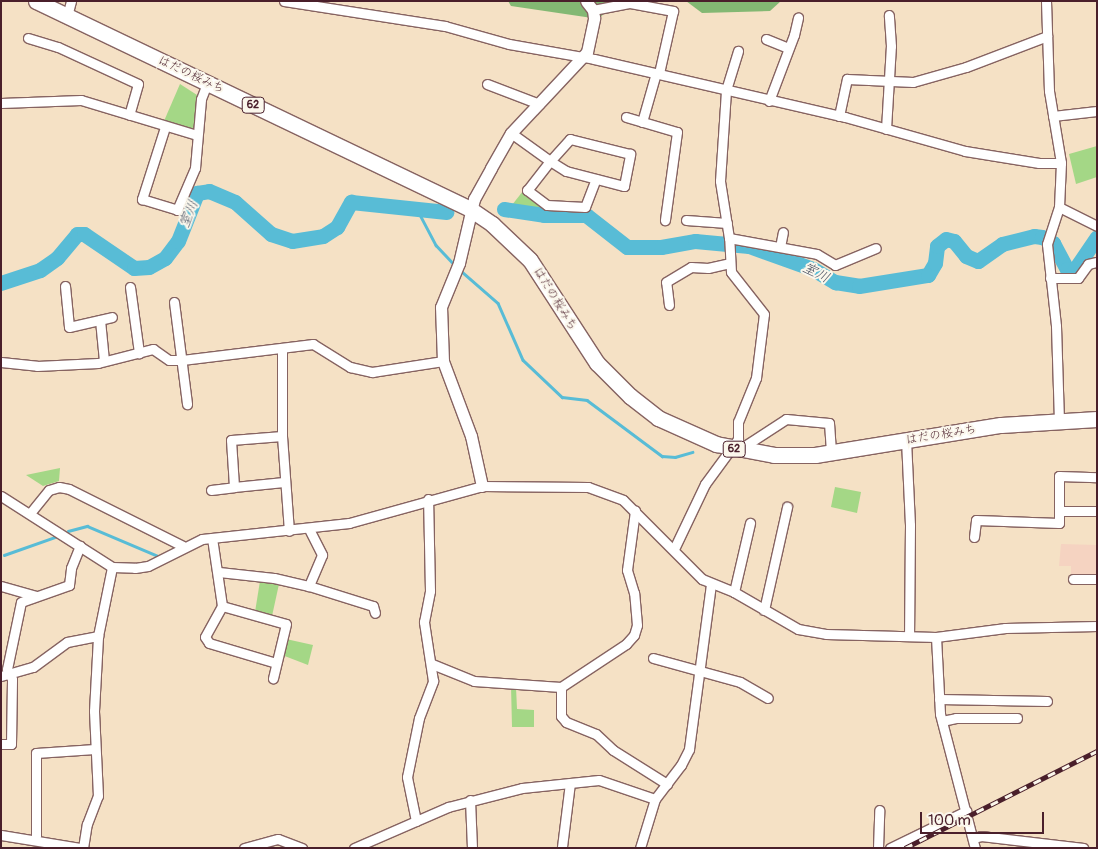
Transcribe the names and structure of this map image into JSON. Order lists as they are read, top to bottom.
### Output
{
  "streets": {
    "main road": ["はだの桜みち", "62"]
  },
  "water": ["室川"],
  "scale_bar": "100 m"
}
